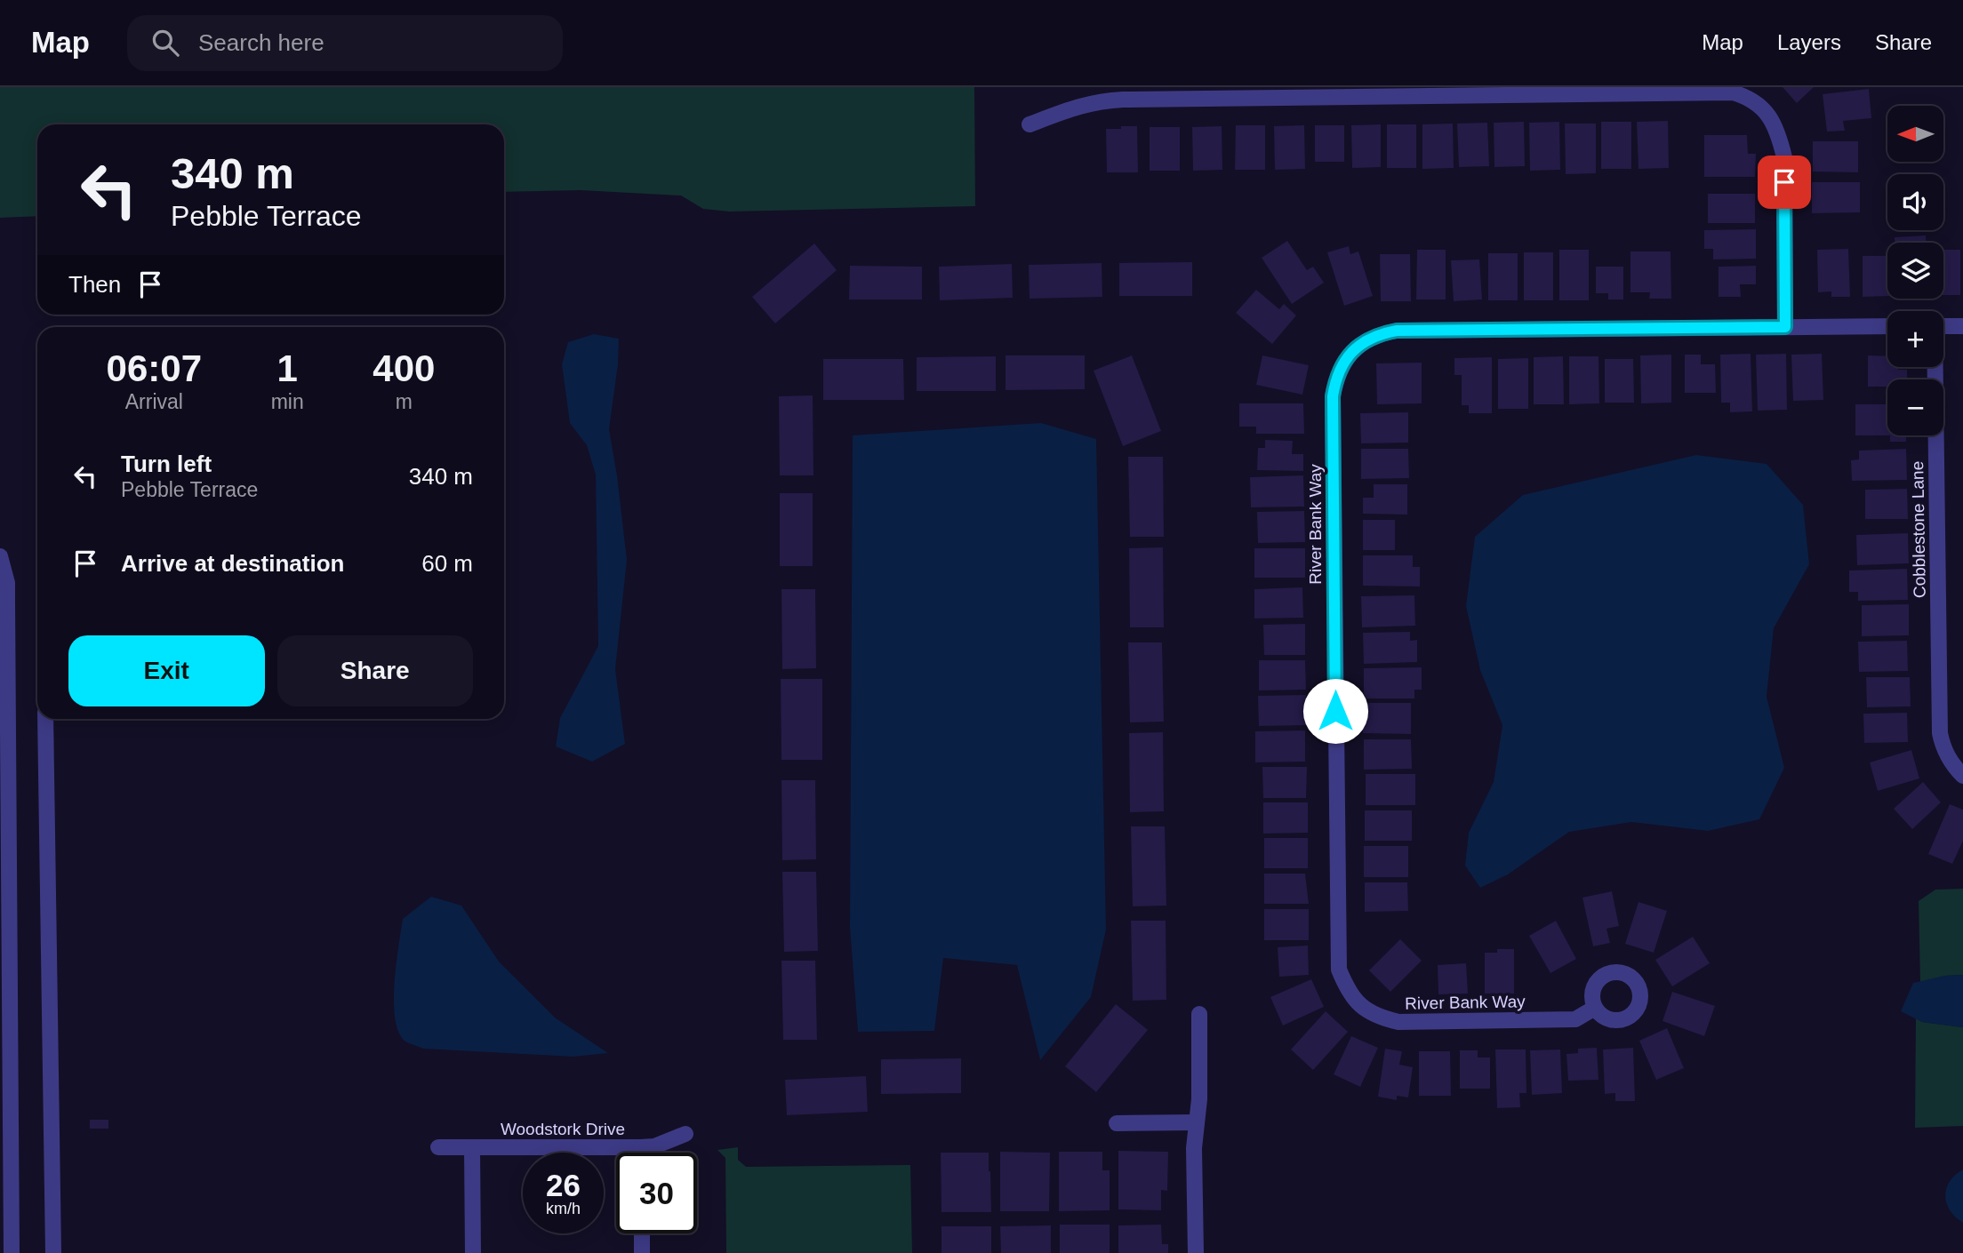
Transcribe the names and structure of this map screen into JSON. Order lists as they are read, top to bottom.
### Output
{
  "streets": {
    "street": ["River Bank Way", "Cobblestone Lane", "Woodstork Drive"]
  },
  "north": "left",
  "page": {
    "header": "Map",
    "search": "Search here",
    "nav": ["Map", "Layers", "Share"],
    "map_buttons": ["+", "−"],
    "turn": ["340 m", "Pebble Terrace"],
    "then": "Then",
    "eta": [
      "06:07",
      "Arrival",
      "1",
      "min",
      "400",
      "m"
    ],
    "list": [
      {
        "name": "Turn left",
        "note": "Pebble Terrace",
        "value": "340 m"
      },
      {
        "name": "Arrive at destination",
        "value": "60 m"
      }
    ],
    "buttons": ["Exit", "Share"],
    "speed": "26 km/h",
    "limit": "30"
  }
}
